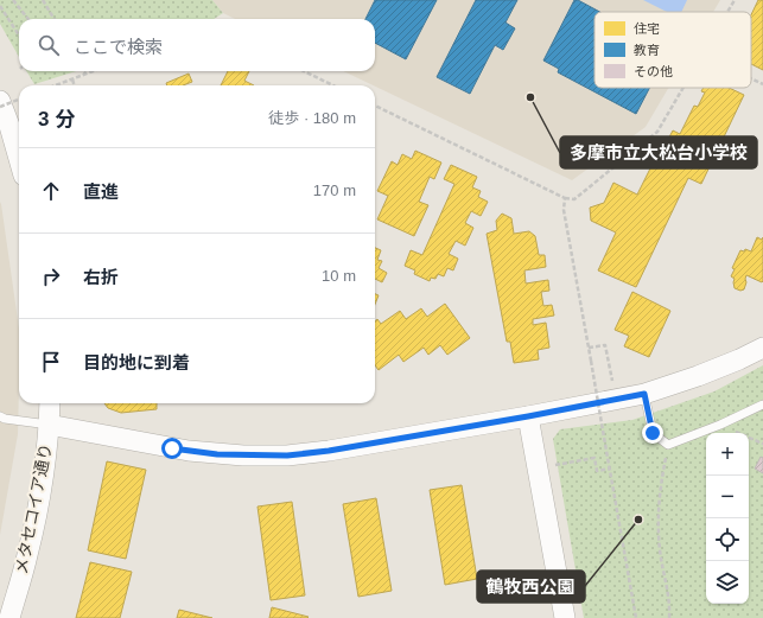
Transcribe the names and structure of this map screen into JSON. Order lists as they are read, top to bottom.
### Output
{
  "streets": {
    "street": ["メタセコイア通り"]
  },
  "places": ["多摩市立大松台小学校", "鶴牧西公園"],
  "legend": ["住宅", "教育", "その他"],
  "page": {
    "search": "ここで検索",
    "heading": ["3 分", "徒歩 · 180 m"],
    "list": [
      ["直進", "170 m"],
      ["右折", "10 m"],
      "目的地に到着"
    ],
    "map_buttons": ["+", "−"]
  }
}
